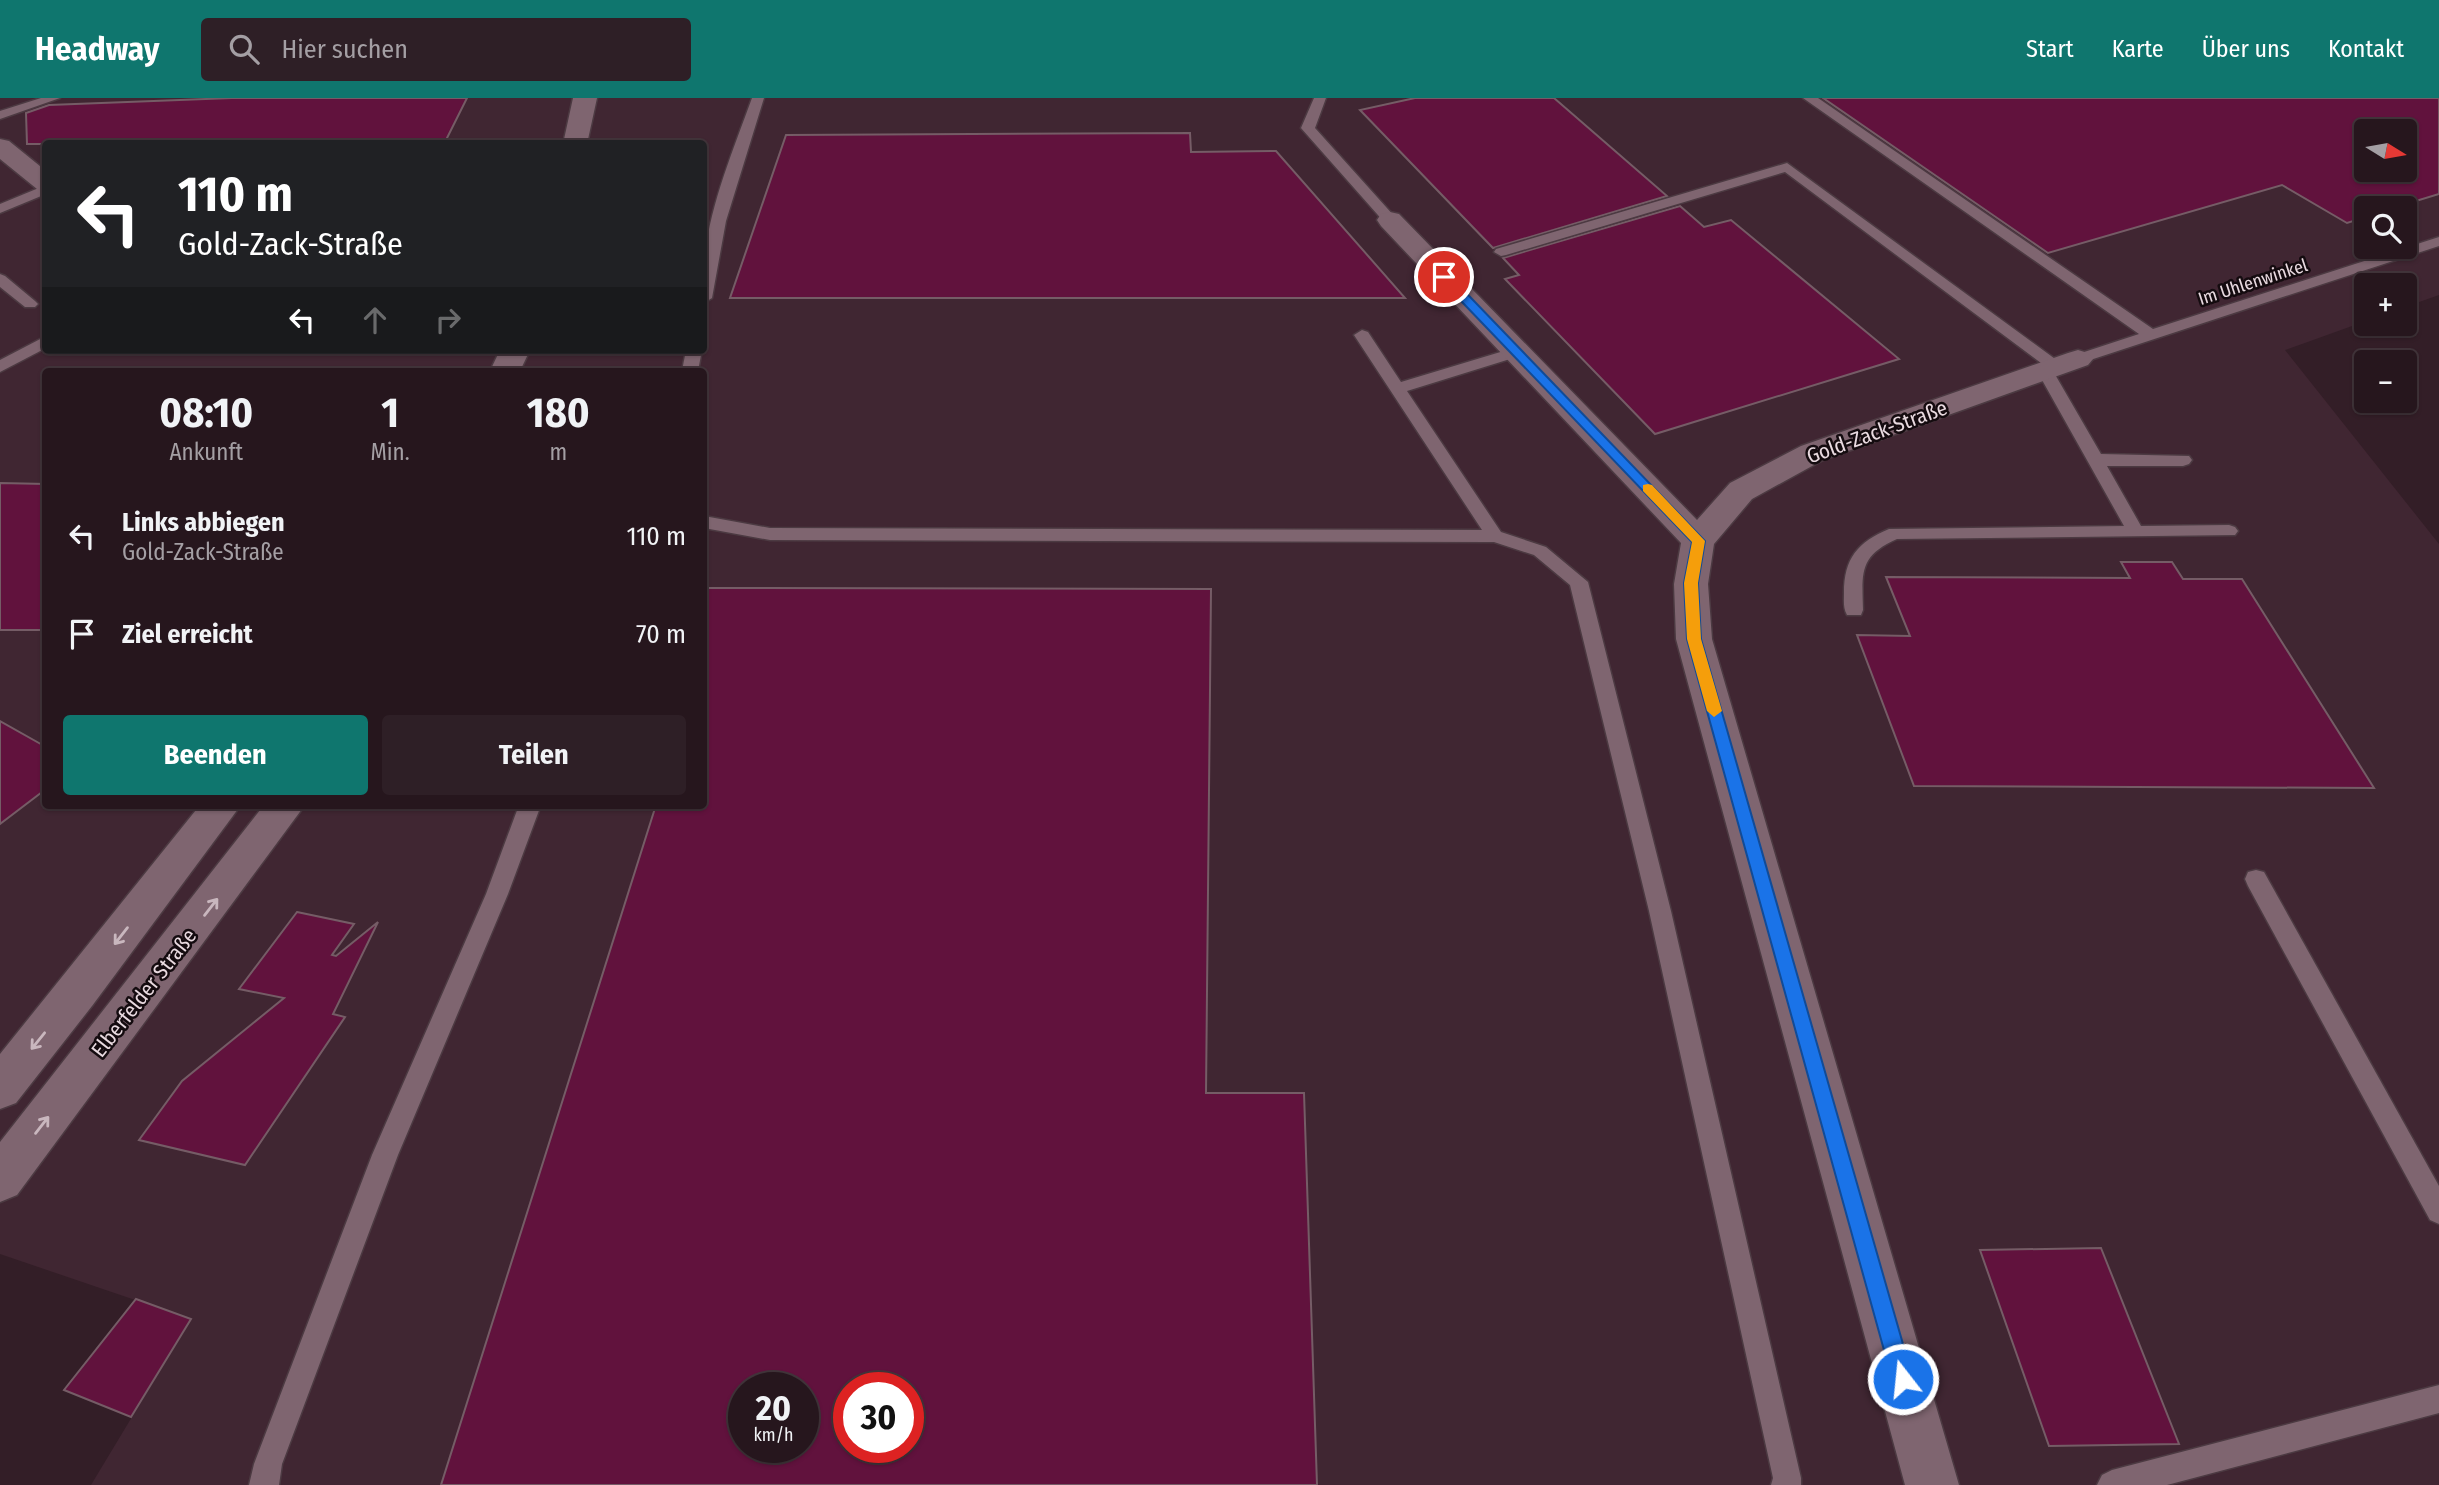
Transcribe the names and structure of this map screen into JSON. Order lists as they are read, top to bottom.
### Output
{
  "streets": {
    "street": ["Gold-Zack-Straße", "Elberfelder Straße"],
    "lane": ["Im Uhlenwinkel"]
  },
  "crossings": [
    ["Im Uhlenwinkel", "Gold-Zack-Straße"]
  ],
  "north": "right",
  "page": {
    "header": "Headway",
    "search": "Hier suchen",
    "nav": [
      "Start",
      "Karte",
      "Über uns",
      "Kontakt"
    ],
    "map_buttons": ["+", "−"],
    "turn": ["110 m", "Gold-Zack-Straße"],
    "eta": [
      "08:10",
      "Ankunft",
      "1",
      "Min.",
      "180",
      "m"
    ],
    "list": [
      {
        "name": "Links abbiegen",
        "note": "Gold-Zack-Straße",
        "value": "110 m"
      },
      {
        "name": "Ziel erreicht",
        "value": "70 m"
      }
    ],
    "buttons": ["Beenden", "Teilen"],
    "speed": "20 km/h",
    "limit": "30"
  }
}
